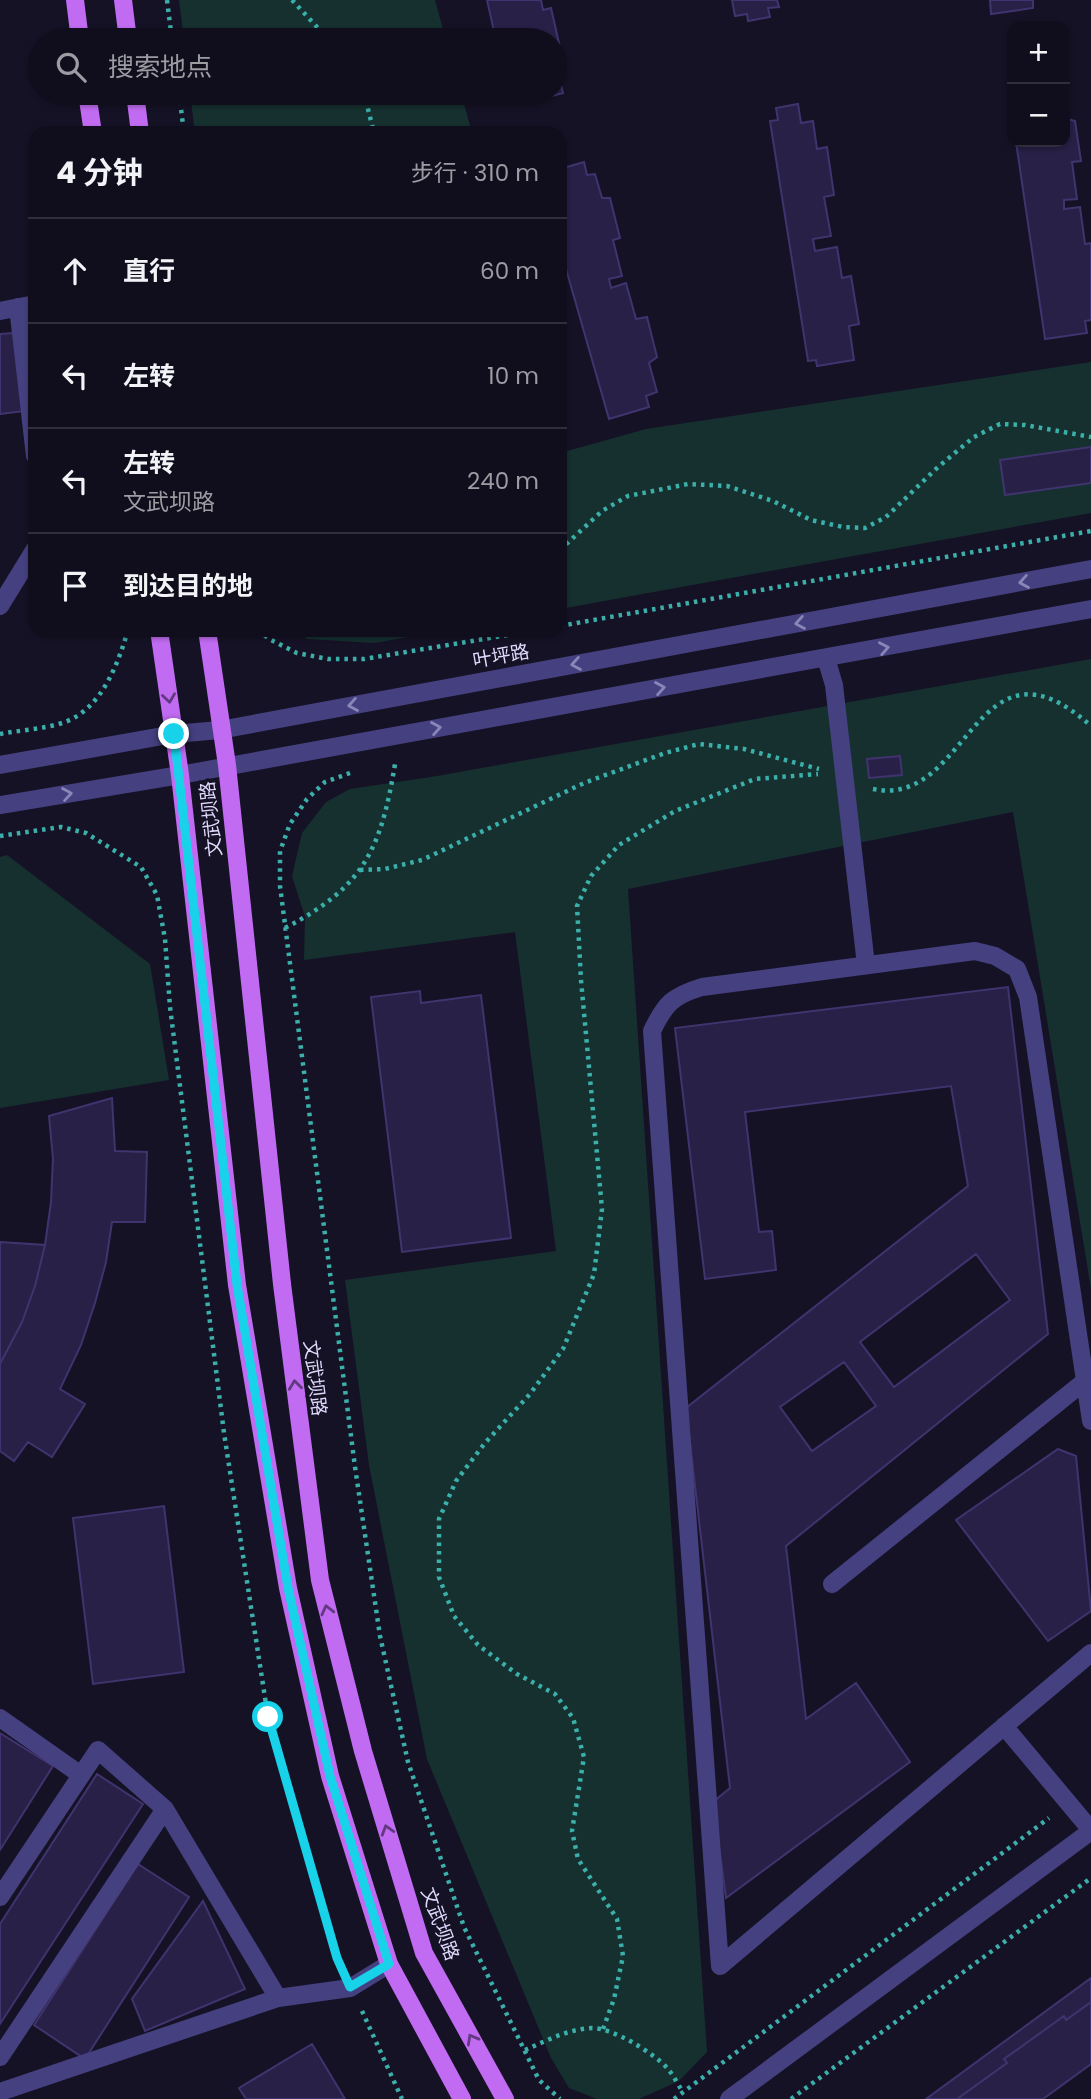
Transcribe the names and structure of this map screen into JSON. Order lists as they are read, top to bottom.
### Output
{
  "streets": {
    "main road": ["文武坝路"],
    "street": ["叶坪路"]
  },
  "crossings": [
    ["叶坪路", "文武坝路"]
  ],
  "page": {
    "map_buttons": ["+", "−"],
    "search": "搜索地点",
    "heading": ["4 分钟", "步行 · 310 m"],
    "list": [
      ["直行", "60 m"],
      ["左转", "10 m"],
      ["左转", "文武坝路", "240 m"],
      "到达目的地"
    ]
  }
}
